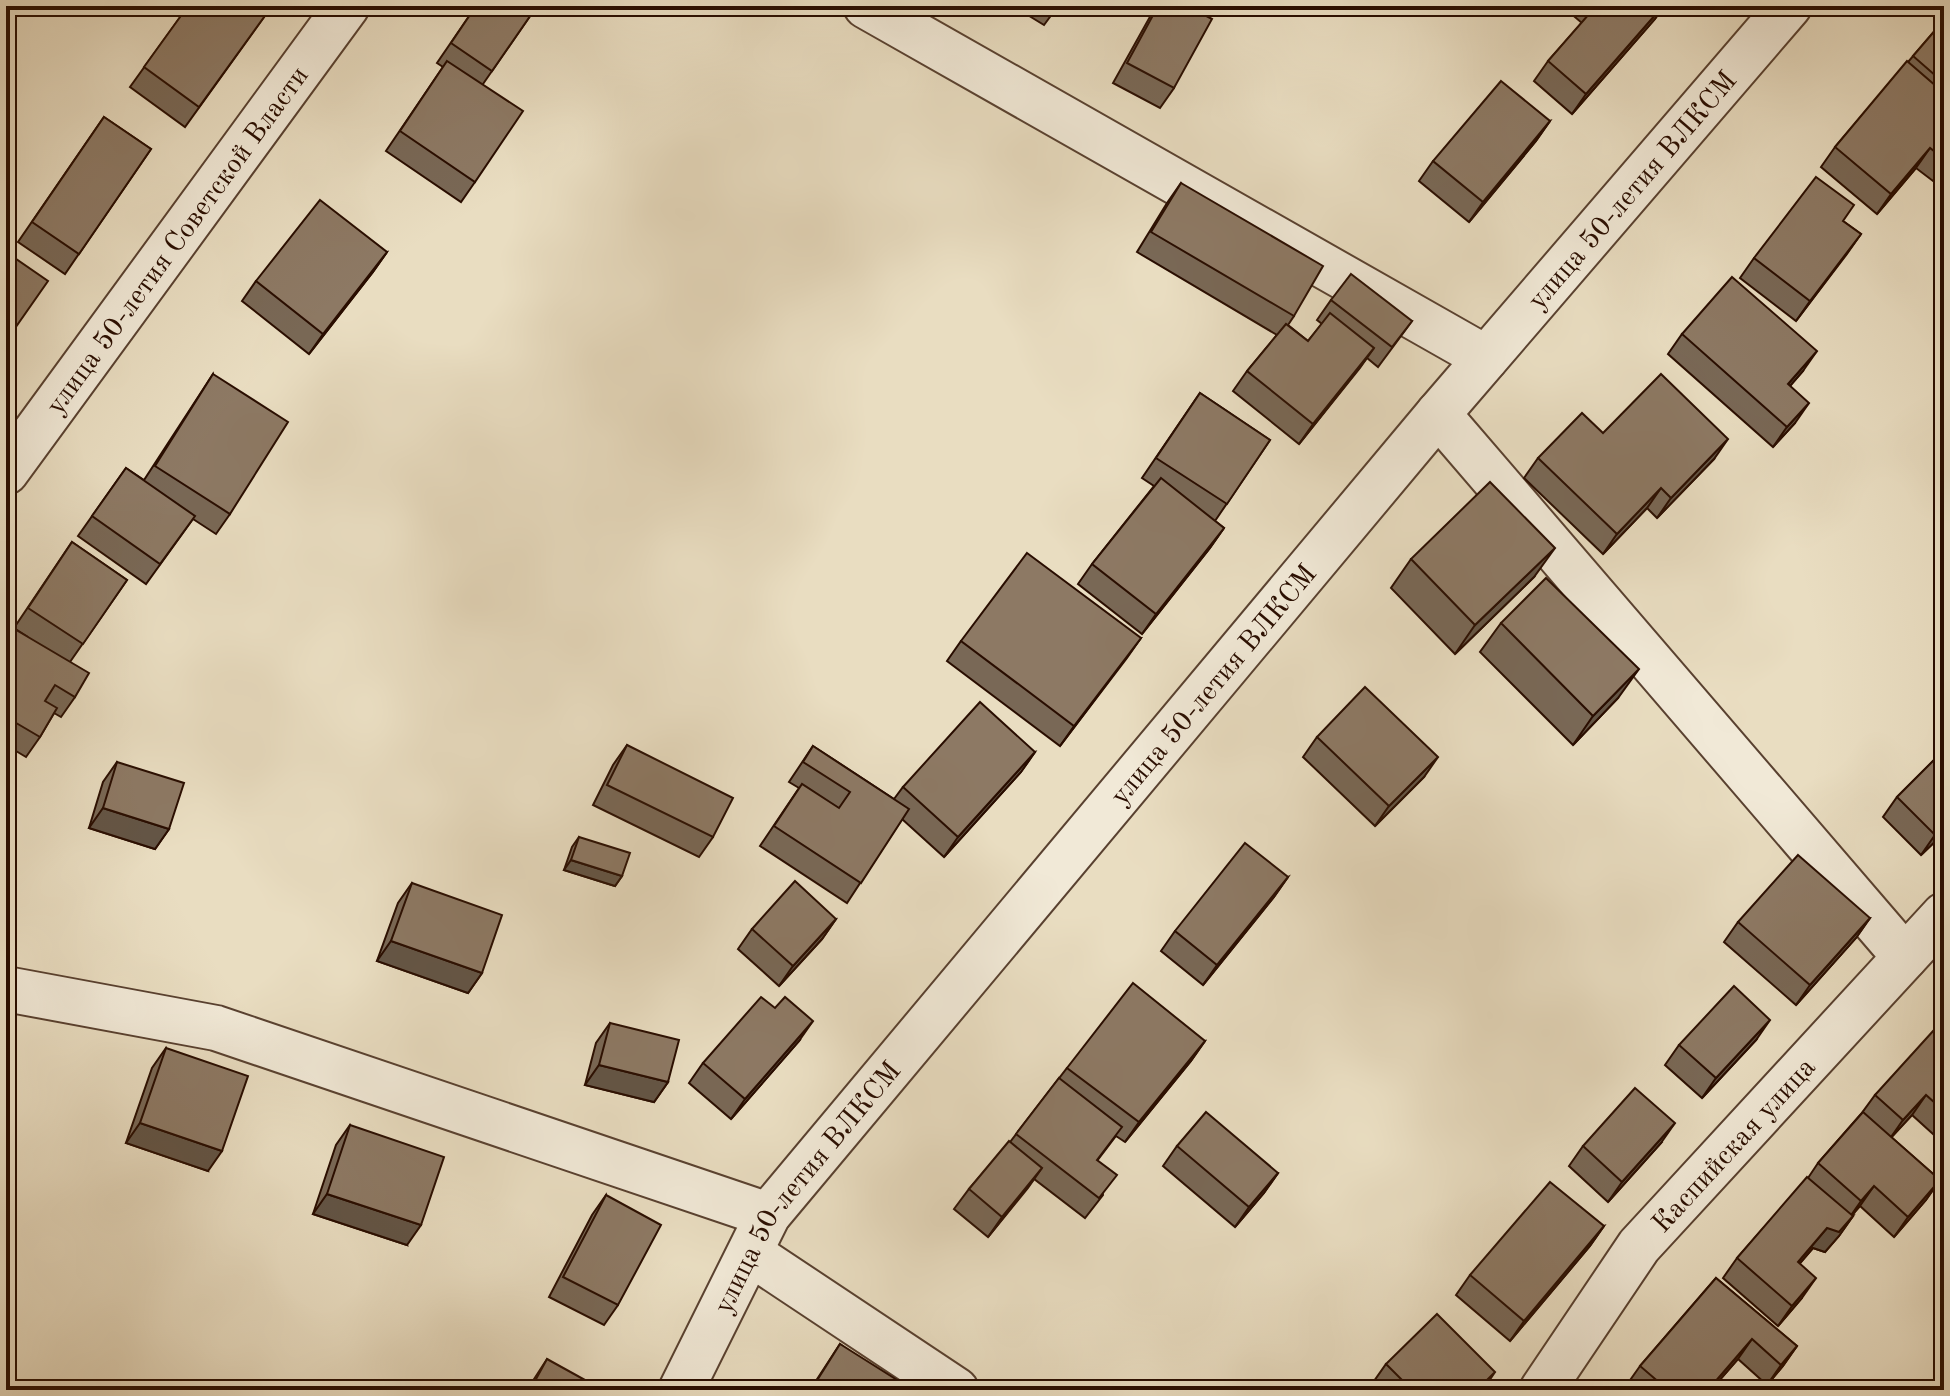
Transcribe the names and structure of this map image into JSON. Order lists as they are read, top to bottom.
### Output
{
  "streets": {
    "street": ["улица 50-летия ВЛКСМ", "улица 50-летия Советской Власти", "Каспийская улица"]
  }
}
